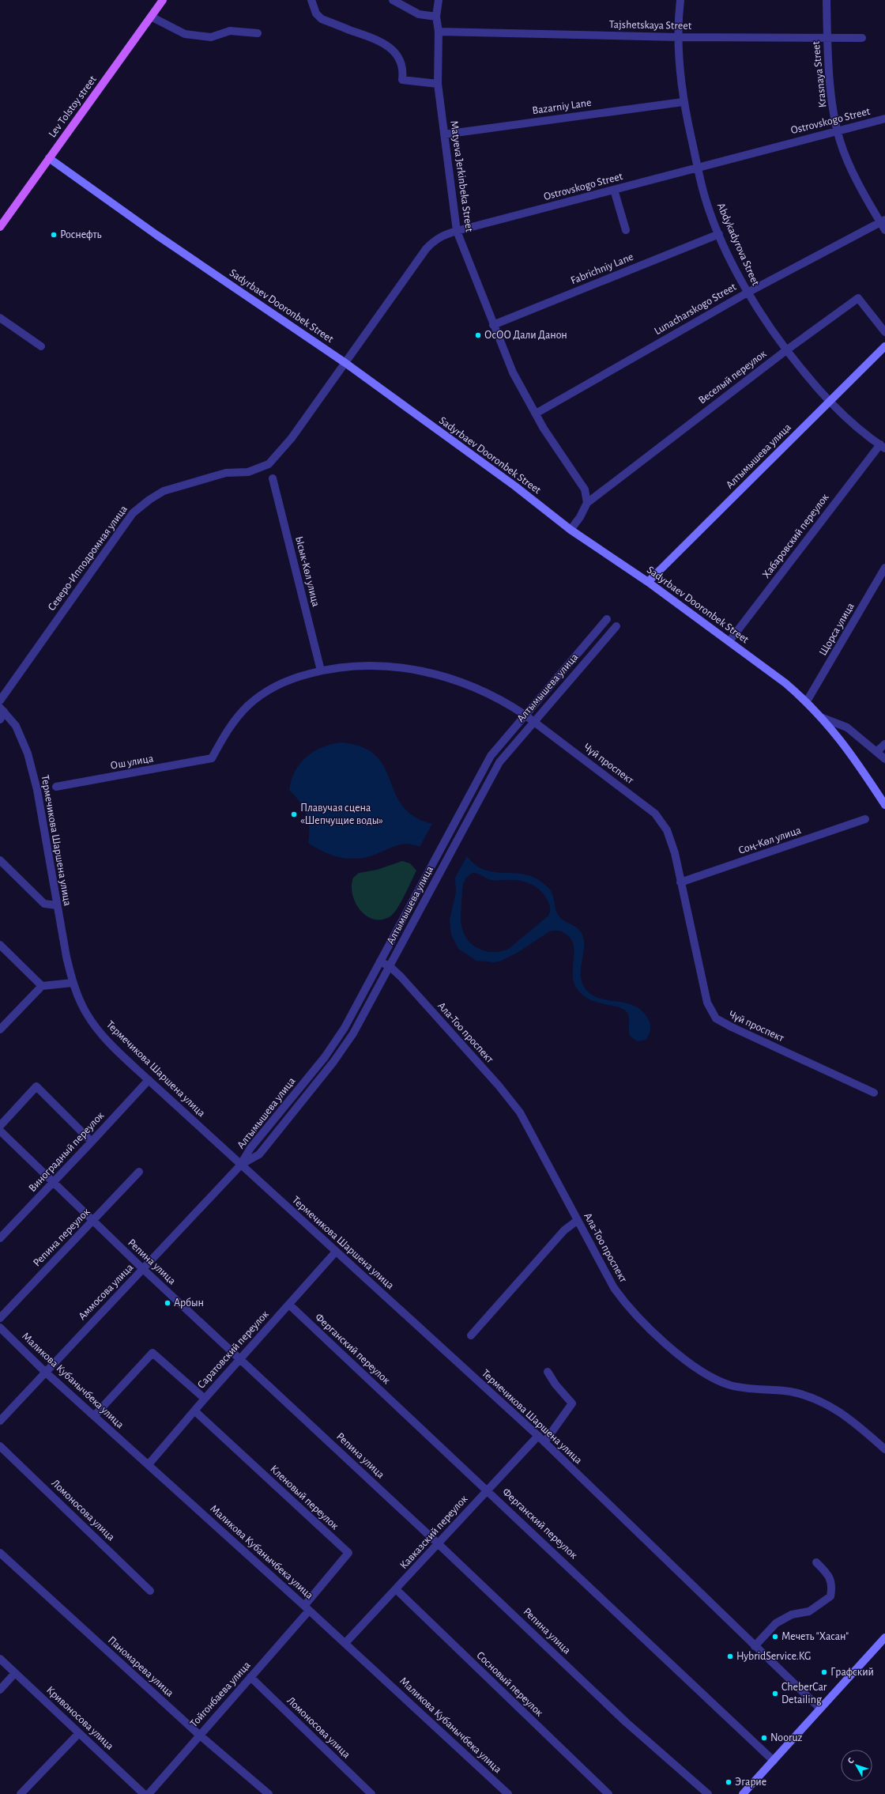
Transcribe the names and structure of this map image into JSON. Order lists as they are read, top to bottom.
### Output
{
  "streets": {
    "main road": ["Lev Tolstoy street", "Sadyrbaev Dooronbek Street", "Алтымышева улица"],
    "street": [
      "Tajshetskaya Street",
      "Krasnaya Street",
      "Bazarniy Lane",
      "Ostrovskogo Street",
      "Matyeva Jerkinbeka Street",
      "Abdykadyrova Street",
      "Fabrichniy Lane",
      "Lunacharskogo Street",
      "Веселый переулок",
      "Хабаровский переулок",
      "Северо-Ипподромная улица",
      "Ысык-Көл улица",
      "Щорса улица",
      "Ош улица",
      "Чүй проспект",
      "Термечикова Шаршена улица",
      "Соң-Көл улица",
      "Ала-Тоо проспект",
      "Виноградный переулок",
      "Репина переулок",
      "Репина улица",
      "Аммосова улица",
      "Ферганский переулок",
      "Саратовский переулок",
      "Маликова Кубанычбека улица",
      "Кленовый переулок",
      "Ломоносова улица",
      "Кавказский переулок",
      "Паномарева улица",
      "Сосновый переулок",
      "Тойгонбаева улица",
      "Кривоносова улица"
    ]
  },
  "crossings": [
    ["Tajshetskaya Street", "Krasnaya Street"],
    ["Tajshetskaya Street", "Matyeva Jerkinbeka Street"],
    ["Tajshetskaya Street", "Abdykadyrova Street"],
    ["Krasnaya Street", "Ostrovskogo Street"],
    ["Krasnaya Street", "Lunacharskogo Street"],
    ["Lev Tolstoy street", "Sadyrbaev Dooronbek Street"],
    ["Bazarniy Lane", "Matyeva Jerkinbeka Street"],
    ["Bazarniy Lane", "Abdykadyrova Street"],
    ["Ostrovskogo Street", "Matyeva Jerkinbeka Street"],
    ["Ostrovskogo Street", "Abdykadyrova Street"],
    ["Ostrovskogo Street", "Sadyrbaev Dooronbek Street"],
    ["Ostrovskogo Street", "Северо-Ипподромная улица"],
    ["Matyeva Jerkinbeka Street", "Fabrichniy Lane"],
    ["Matyeva Jerkinbeka Street", "Lunacharskogo Street"],
    ["Matyeva Jerkinbeka Street", "Веселый переулок"],
    ["Abdykadyrova Street", "Fabrichniy Lane"],
    ["Abdykadyrova Street", "Lunacharskogo Street"],
    ["Abdykadyrova Street", "Веселый переулок"],
    ["Abdykadyrova Street", "Алтымышева улица"],
    ["Abdykadyrova Street", "Хабаровский переулок"],
    ["Sadyrbaev Dooronbek Street", "Алтымышева улица"],
    ["Sadyrbaev Dooronbek Street", "Хабаровский переулок"],
    ["Sadyrbaev Dooronbek Street", "Северо-Ипподромная улица"],
    ["Sadyrbaev Dooronbek Street", "Щорса улица"],
    ["Алтымышева улица", "Чүй проспект"],
    ["Алтымышева улица", "Термечикова Шаршена улица"],
    ["Алтымышева улица", "Ала-Тоо проспект"],
    ["Алтымышева улица", "Аммосова улица"],
    ["Ысык-Көл улица", "Чүй проспект"],
    ["Ош улица", "Чүй проспект"],
    ["Чүй проспект", "Соң-Көл улица"],
    ["Термечикова Шаршена улица", "Виноградный переулок"],
    ["Термечикова Шаршена улица", "Аммосова улица"],
    ["Термечикова Шаршена улица", "Саратовский переулок"],
    ["Термечикова Шаршена улица", "Кавказский переулок"],
    ["Виноградный переулок", "Репина улица"],
    ["Репина переулок", "Репина улица"],
    ["Репина улица", "Аммосова улица"],
    ["Репина улица", "Саратовский переулок"],
    ["Репина улица", "Кавказский переулок"],
    ["Аммосова улица", "Маликова Кубанычбека улица"],
    ["Ферганский переулок", "Саратовский переулок"],
    ["Ферганский переулок", "Кавказский переулок"],
    ["Саратовский переулок", "Маликова Кубанычбека улица"],
    ["Саратовский переулок", "Кленовый переулок"],
    ["Маликова Кубанычбека улица", "Кленовый переулок"],
    ["Маликова Кубанычбека улица", "Кавказский переулок"],
    ["Маликова Кубанычбека улица", "Тойгонбаева улица"],
    ["Кленовый переулок", "Тойгонбаева улица"],
    ["Ломоносова улица", "Тойгонбаева улица"],
    ["Кавказский переулок", "Сосновый переулок"],
    ["Паномарева улица", "Тойгонбаева улица"]
  ],
  "places": [
    "Роснефть",
    "ОсОО Дали Данон",
    "Плавучая сцена «Шепчущие воды»",
    "Арбын",
    "Мечеть \"Хасан\"",
    "HybridService.KG",
    "Графский",
    "CheberCar Detailing",
    "Nooruz",
    "Эгарие"
  ],
  "north": "top left"
}
